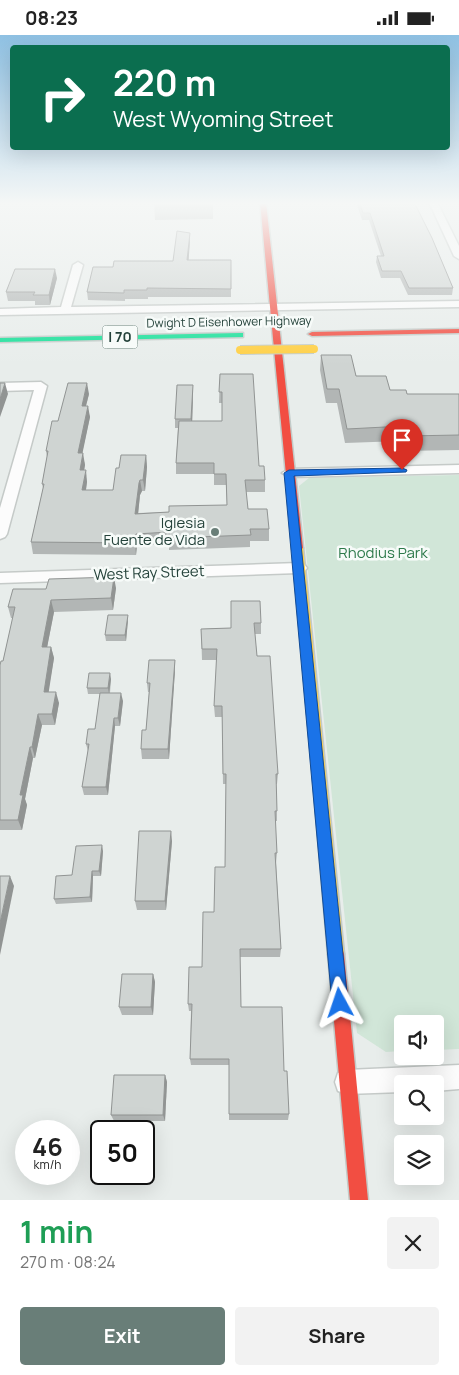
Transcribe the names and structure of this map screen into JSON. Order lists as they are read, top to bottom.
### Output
{
  "streets": {
    "main road": ["Dwight D Eisenhower Highway", "I 70"],
    "street": ["West Ray Street"]
  },
  "parks": ["Rhodius Park"],
  "places": ["Iglesia Fuente de Vida"],
  "page": {
    "status": "08:23",
    "turn": ["220 m", "West Wyoming Street"],
    "speed": "46 km/h",
    "limit": "50",
    "heading": ["1 min", "270 m · 08:24"],
    "buttons": ["Exit", "Share"]
  }
}
